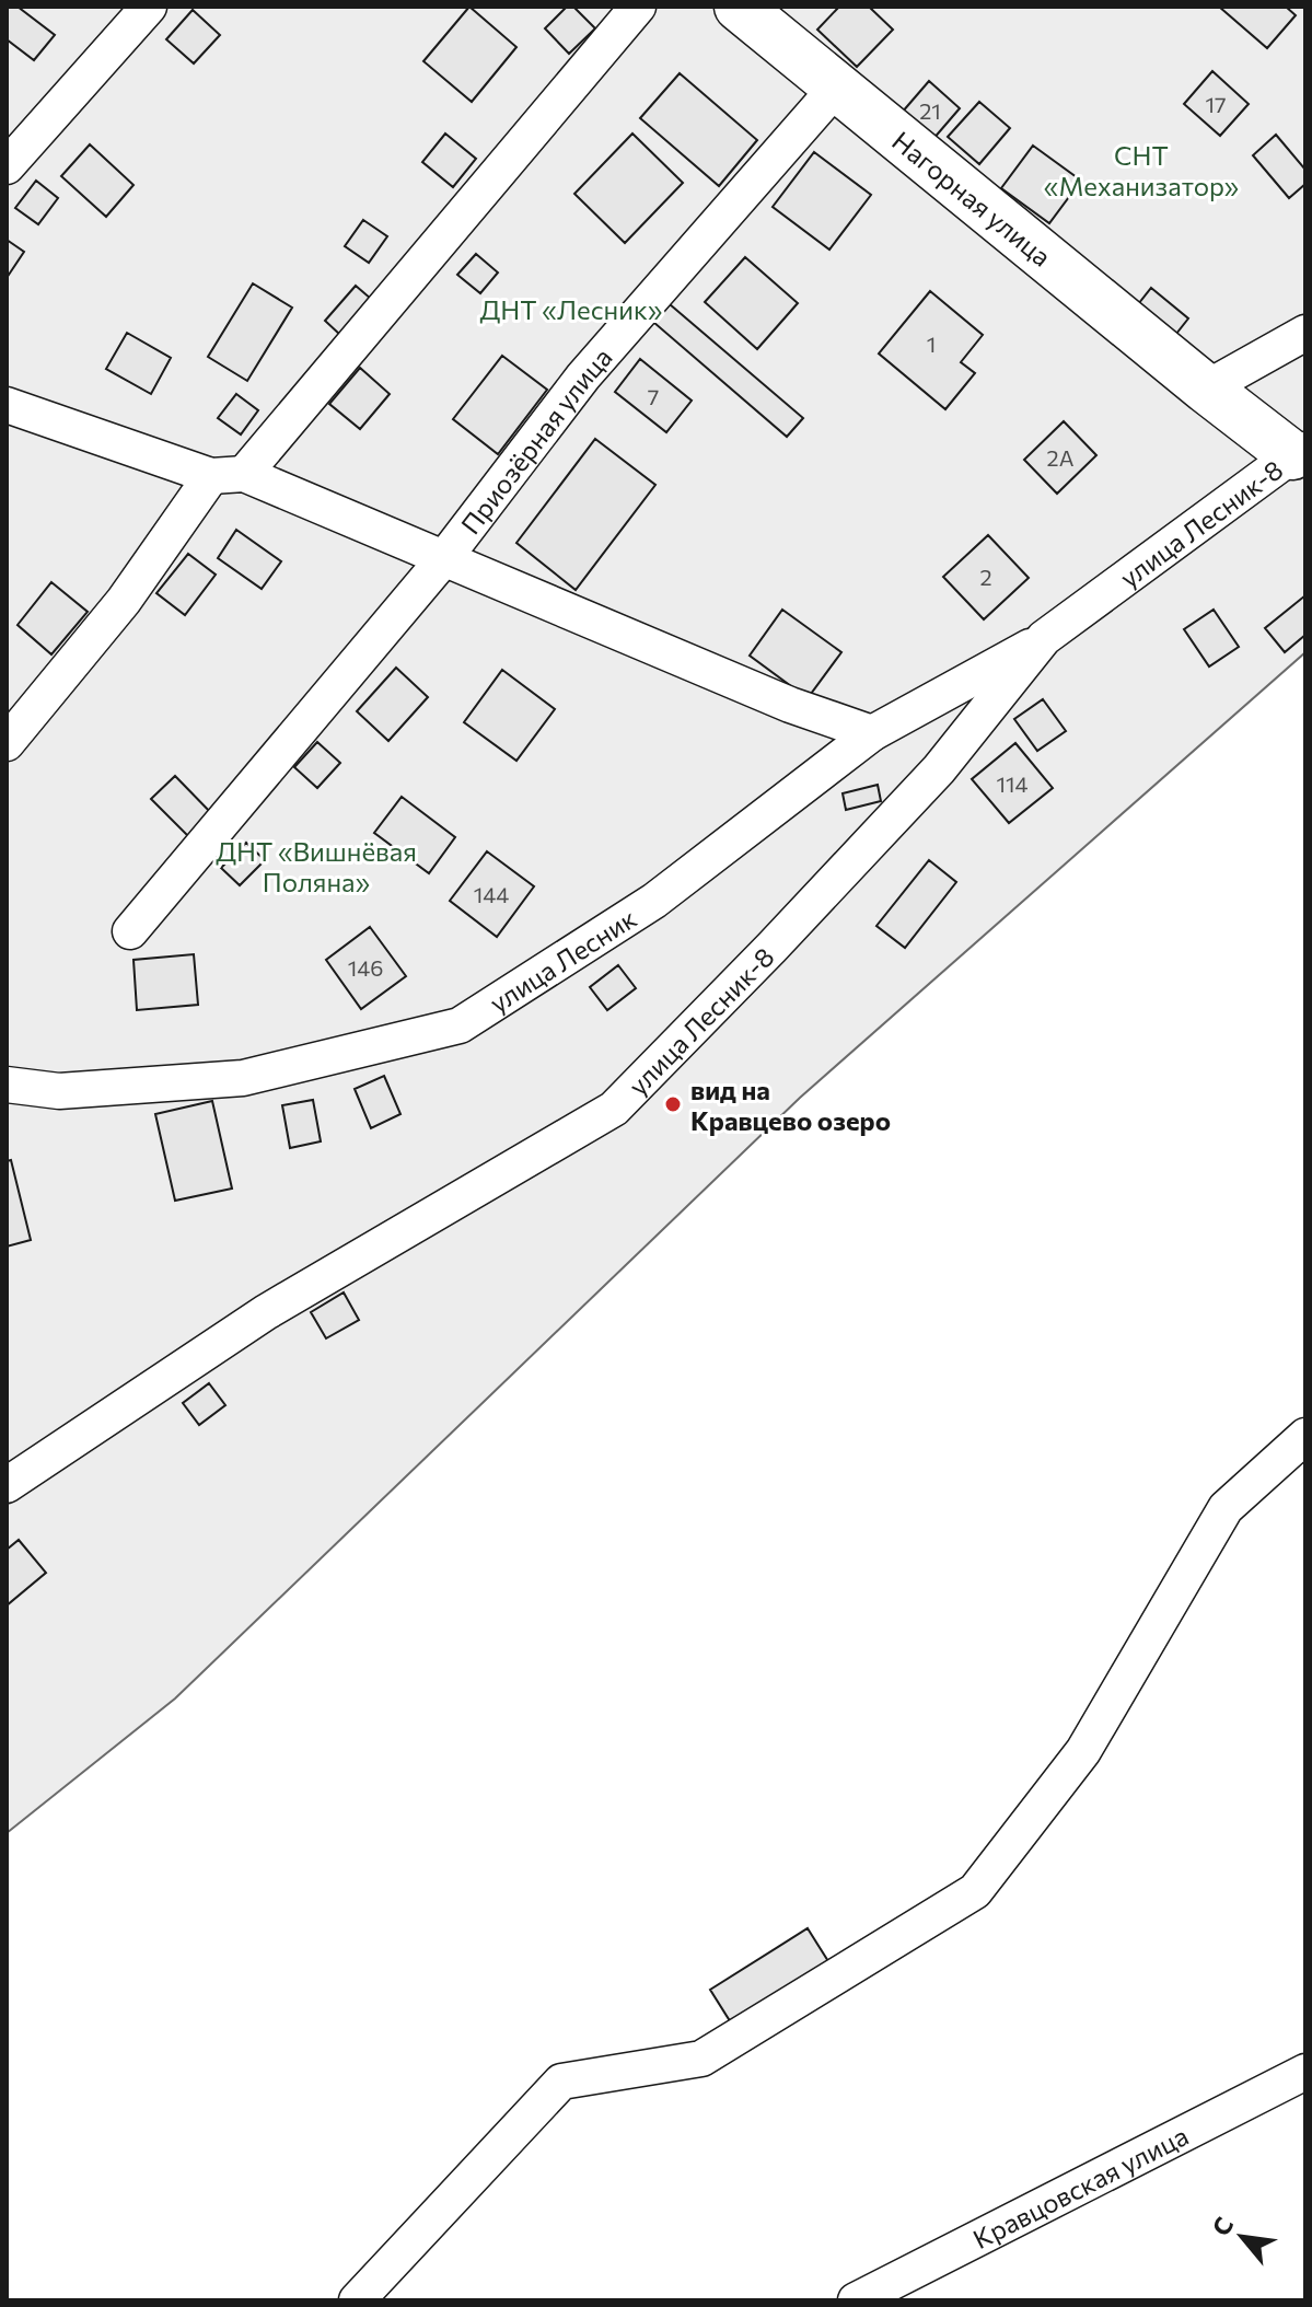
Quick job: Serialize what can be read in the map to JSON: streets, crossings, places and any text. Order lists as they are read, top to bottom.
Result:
{
  "streets": {
    "street": [
      "Нагорная улица",
      "Приозёрная улица",
      "улица Лесник-8",
      "улица Лесник",
      "Кравцовская улица"
    ]
  },
  "crossings": [
    ["Нагорная улица", "Приозёрная улица"],
    ["Нагорная улица", "улица Лесник-8"],
    ["Приозёрная улица", "улица Лесник"],
    ["улица Лесник-8", "улица Лесник"]
  ],
  "parks": ["СНТ «Механизатор»", "ДНТ «Лесник»", "ДНТ «Вишнёвая Поляна»"],
  "places": ["вид на Кравцево озеро"],
  "house_numbers": [
    "17",
    "21",
    "1",
    "7",
    "2А",
    "2",
    "114",
    "144",
    "146"
  ],
  "north": "top left"
}
